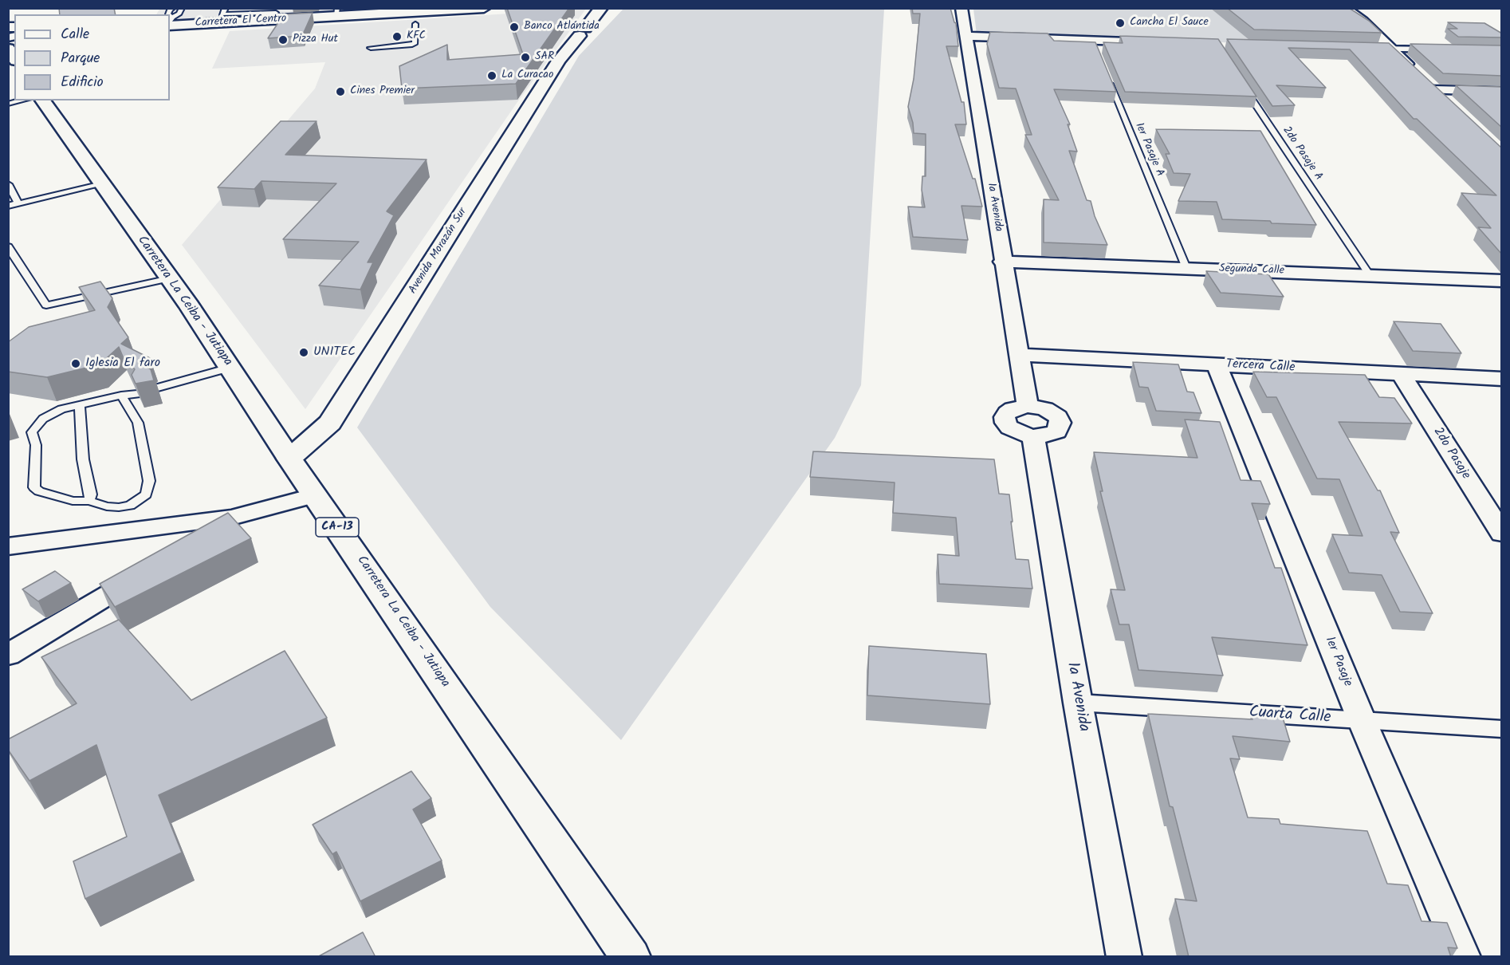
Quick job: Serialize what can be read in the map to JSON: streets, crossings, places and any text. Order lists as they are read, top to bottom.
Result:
{
  "streets": {
    "main road": [
      "Carretera El Centro",
      "Avenida Morazán Sur",
      "Carretera La Ceiba - Jutiapa",
      "CA-13"
    ],
    "street": [
      "1a Avenida",
      "Segunda Calle",
      "Tercera Calle",
      "2do Pasaje",
      "1er Pasaje",
      "Cuarta Calle"
    ],
    "lane": ["1er Pasaje A", "2do Pasaje A"]
  },
  "crossings": [
    ["1er Pasaje A", "Segunda Calle"],
    ["2do Pasaje A", "Segunda Calle"],
    ["1a Avenida", "Segunda Calle"],
    ["1a Avenida", "Tercera Calle"],
    ["1a Avenida", "Cuarta Calle"],
    ["Avenida Morazán Sur", "Carretera La Ceiba - Jutiapa"],
    ["Tercera Calle", "2do Pasaje"],
    ["Tercera Calle", "1er Pasaje"],
    ["1er Pasaje", "Cuarta Calle"]
  ],
  "places": [
    "Cancha El Sauce",
    "Banco Atlántida",
    "KFC",
    "Pizza Hut",
    "SAR",
    "La Curacao",
    "Cines Premier",
    "UNITEC",
    "Iglesia El faro"
  ],
  "legend": ["Calle", "Parque", "Edificio"]
}
